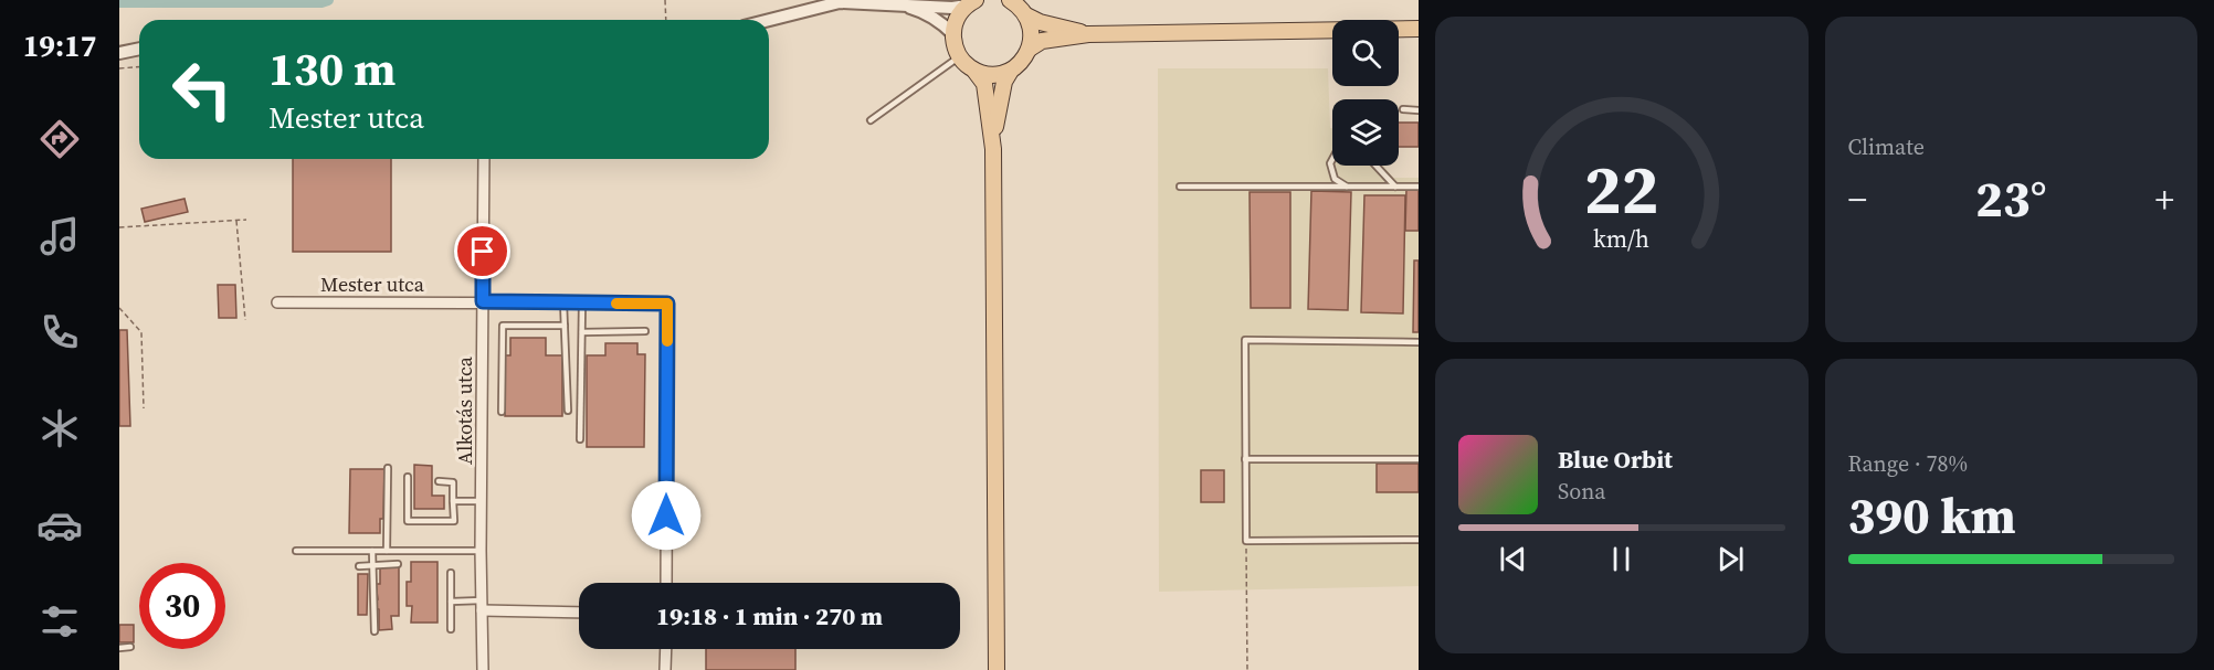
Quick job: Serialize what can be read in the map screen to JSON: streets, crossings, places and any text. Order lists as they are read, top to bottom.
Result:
{
  "streets": {
    "street": ["Mester utca", "Alkotás utca"]
  },
  "crossings": [
    ["Mester utca", "Alkotás utca"]
  ],
  "page": {
    "tabs": "19:17",
    "tile": [
      "Climate",
      ["Range · 78%", "390 km"]
    ],
    "turn": ["130 m", "Mester utca"],
    "heat": ["−", "23°", "+"],
    "song": ["Blue Orbit", "Sona"],
    "limit": "30",
    "trip": "19:18 · 1 min · 270 m",
    "gauge": ["22", "km/h"]
  }
}
